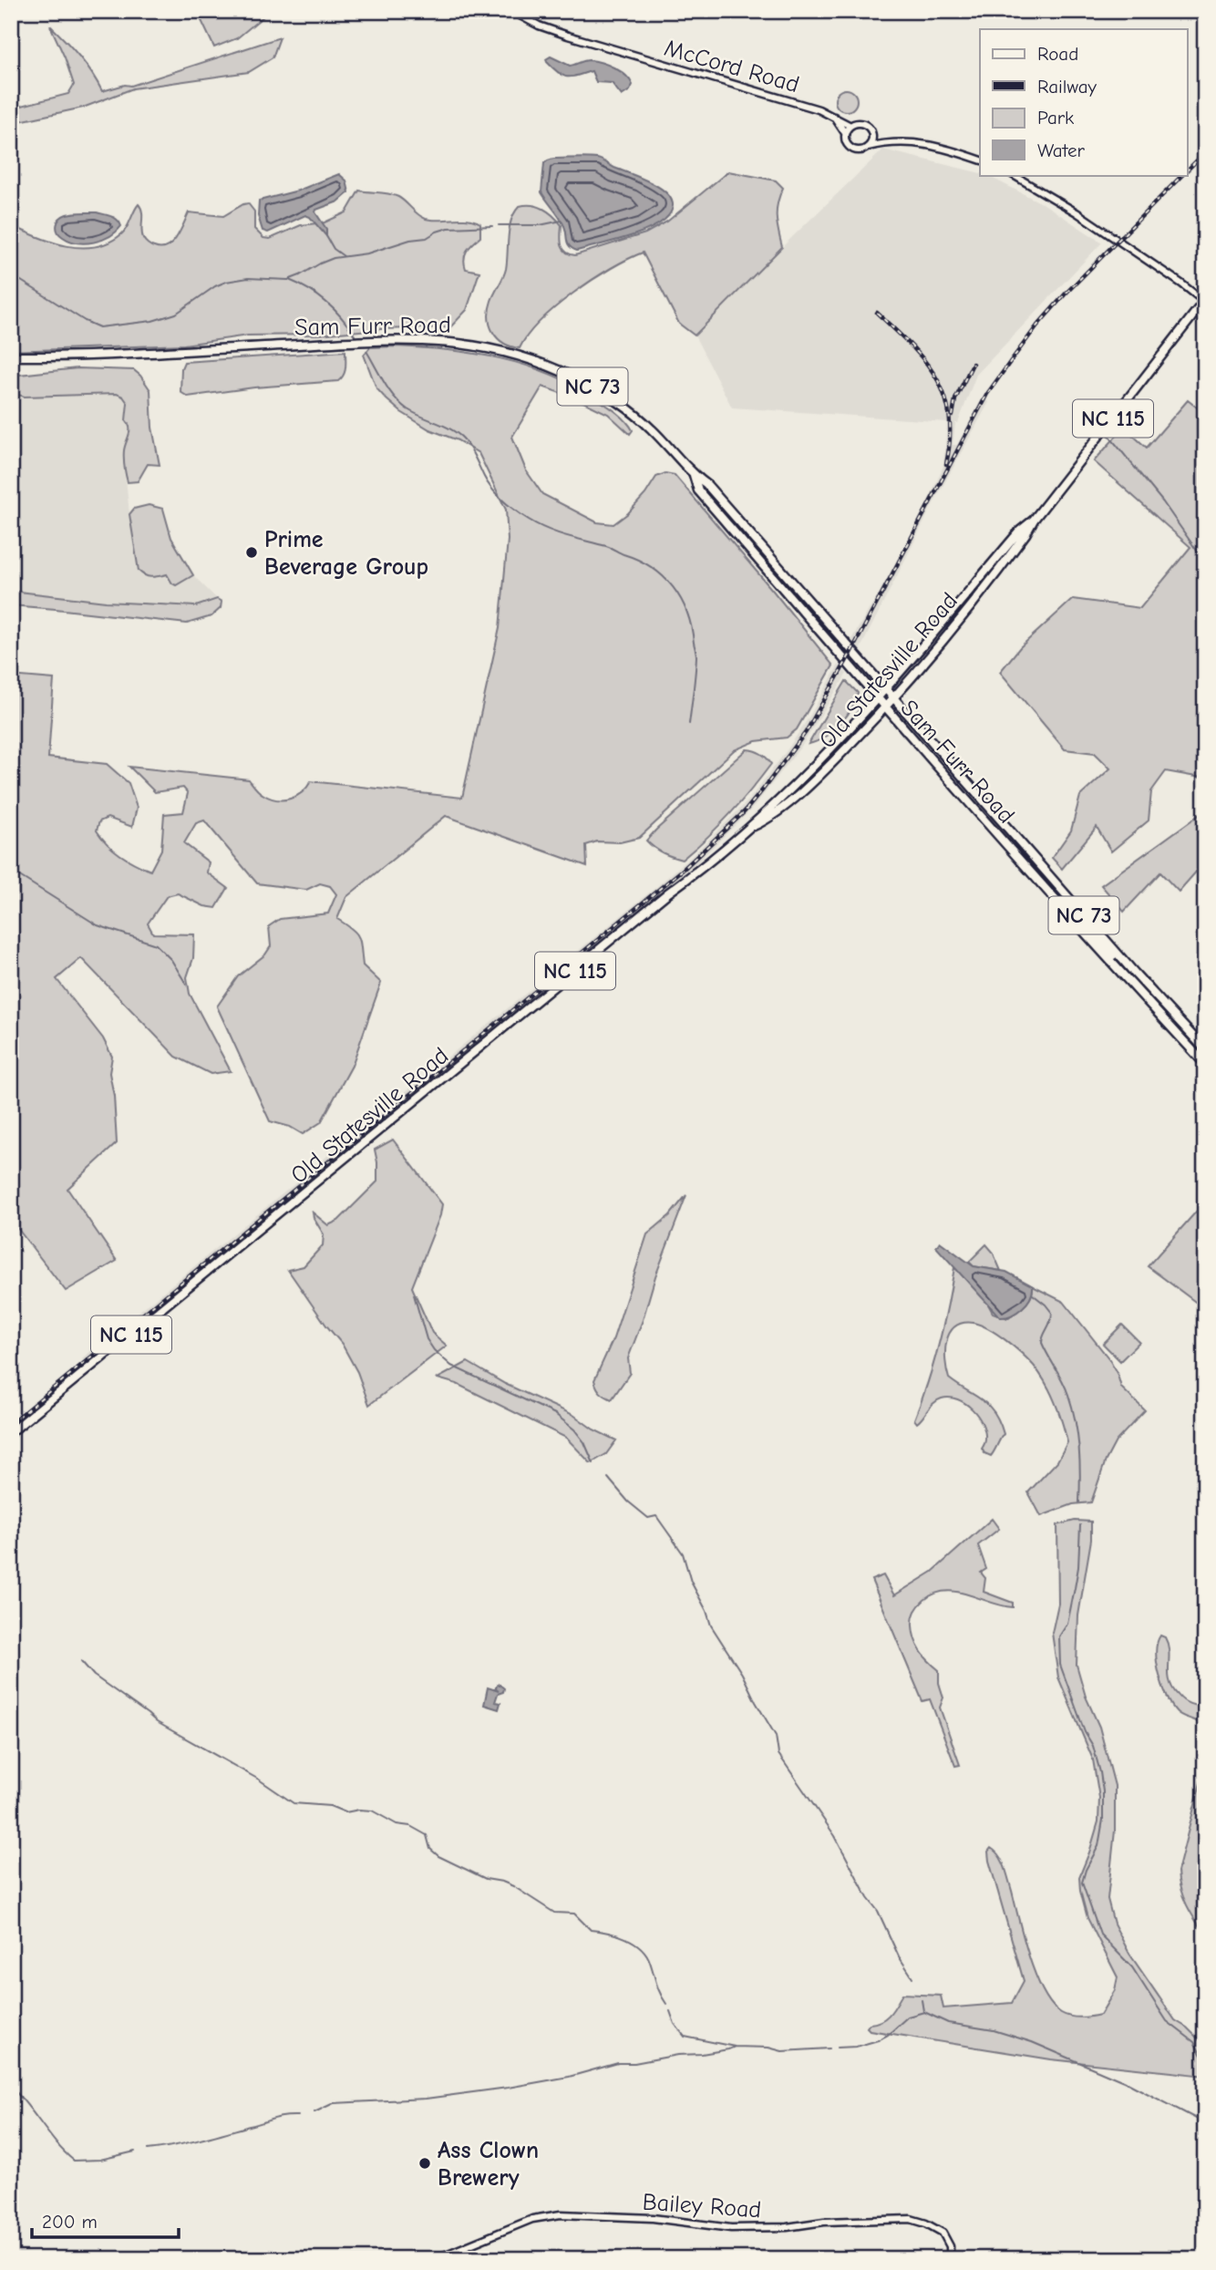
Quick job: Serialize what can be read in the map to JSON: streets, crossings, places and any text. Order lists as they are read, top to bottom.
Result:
{
  "streets": {
    "main road": [
      "Sam Furr Road",
      "NC 73",
      "NC 115",
      "Old Statesville Road"
    ],
    "street": ["McCord Road", "Bailey Road"]
  },
  "crossings": [
    ["Sam Furr Road", "Old Statesville Road"]
  ],
  "places": ["Prime Beverage Group", "Ass Clown Brewery"],
  "legend": [
    "Road",
    "Railway",
    "Park",
    "Water"
  ],
  "scale_bar": "200 m"
}
